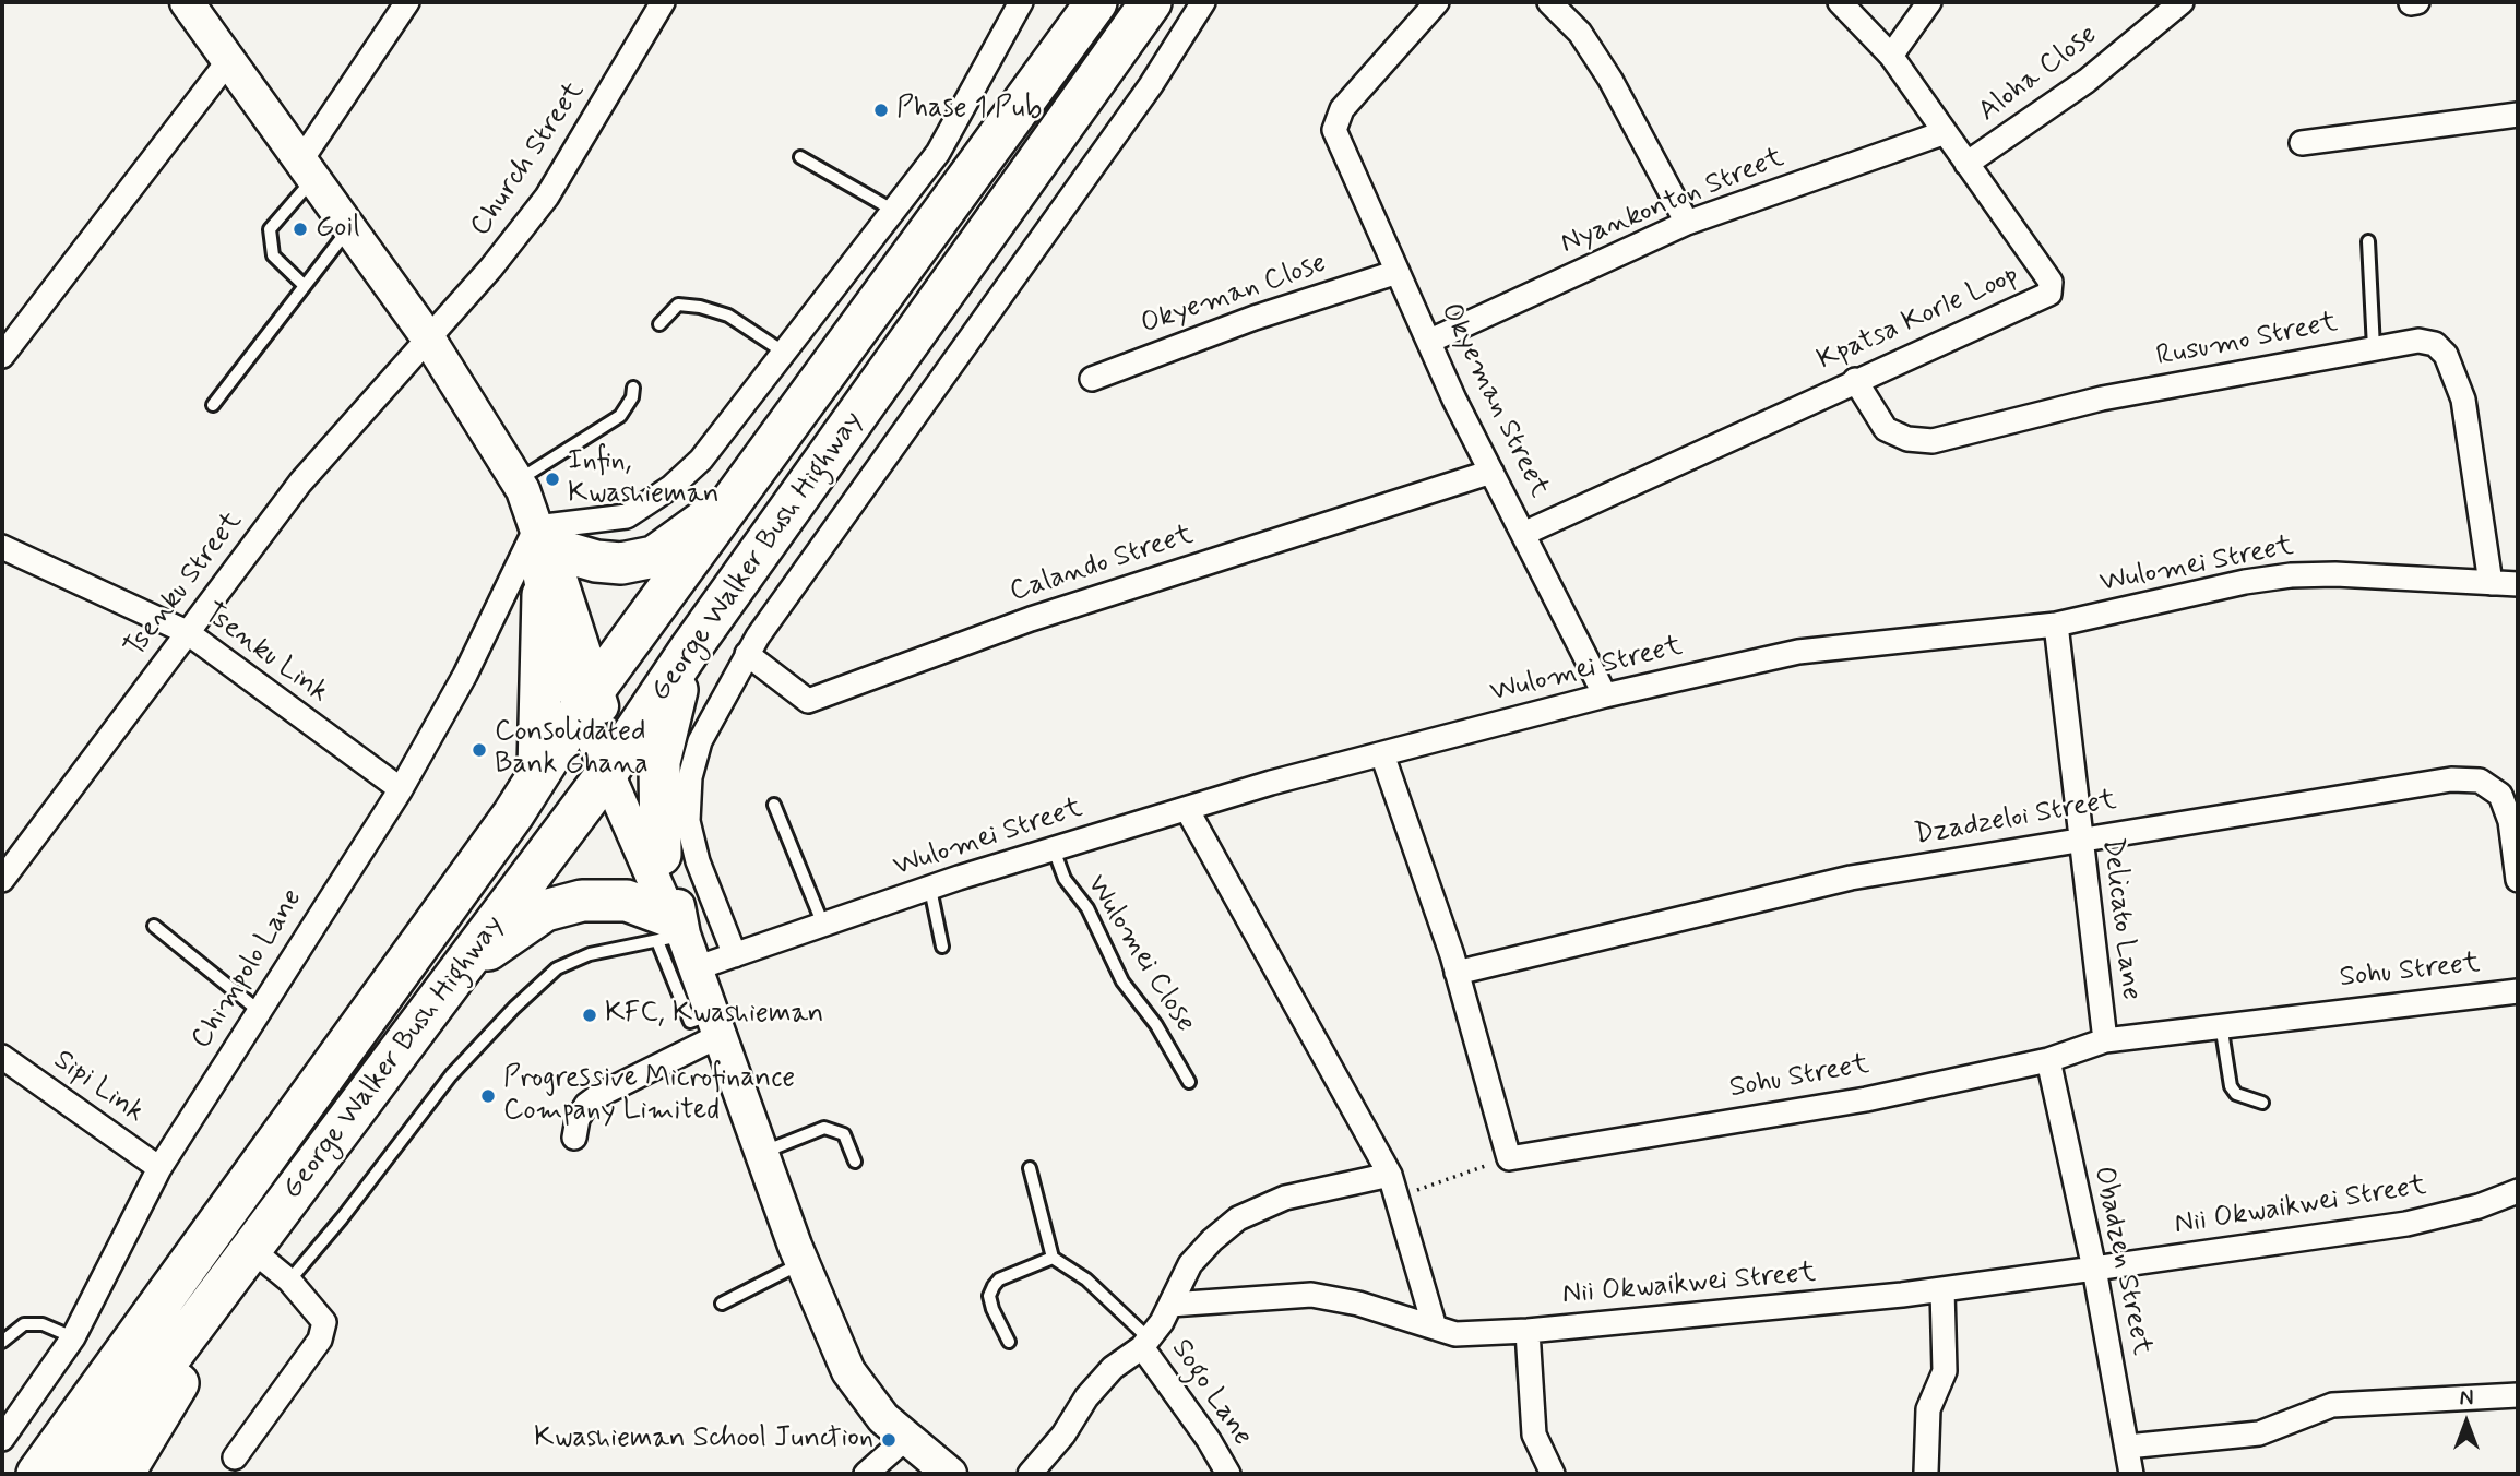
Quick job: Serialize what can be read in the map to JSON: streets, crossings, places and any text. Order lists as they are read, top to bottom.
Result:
{
  "streets": {
    "highway": ["George Walker Bush Highway"],
    "street": [
      "Aloha Close",
      "Church Street",
      "Nyankonton Street",
      "Okyeman Close",
      "Kpatsa Korle Loop",
      "Rusumo Street",
      "Okyeman Street",
      "Calando Street",
      "Wulomei Street",
      "Tsenku Street",
      "Tsenku Link",
      "Dzadzeloi Street",
      "Delicato Lane",
      "Chimpolo Lane",
      "Sohu Street",
      "Sipi Link",
      "Nii Okwaikwei Street",
      "Obadzen Street",
      "Sogo Lane"
    ],
    "lane": ["Wulomei Close"]
  },
  "crossings": [
    ["Aloha Close", "Kpatsa Korle Loop"],
    ["Church Street", "Tsenku Street"],
    ["Nyankonton Street", "Kpatsa Korle Loop"],
    ["Nyankonton Street", "Okyeman Street"],
    ["Okyeman Close", "Okyeman Street"],
    ["Kpatsa Korle Loop", "Rusumo Street"],
    ["Kpatsa Korle Loop", "Okyeman Street"],
    ["Rusumo Street", "Wulomei Street"],
    ["Okyeman Street", "Calando Street"],
    ["Okyeman Street", "Wulomei Street"],
    ["George Walker Bush Highway", "Calando Street"],
    ["George Walker Bush Highway", "Wulomei Street"],
    ["Wulomei Street", "Delicato Lane"],
    ["Wulomei Street", "Wulomei Close"],
    ["Tsenku Street", "Tsenku Link"],
    ["Tsenku Link", "Chimpolo Lane"],
    ["Dzadzeloi Street", "Delicato Lane"],
    ["Delicato Lane", "Sohu Street"],
    ["Chimpolo Lane", "Sipi Link"],
    ["Sohu Street", "Obadzen Street"],
    ["Nii Okwaikwei Street", "Obadzen Street"]
  ],
  "places": [
    "Phase 1 Pub",
    "Goil",
    "Infin, Kwashieman",
    "Consolidated Bank Ghana",
    "KFC, Kwashieman",
    "Progressive Microfinance Company Limited",
    "Kwashieman School Junction"
  ],
  "north": "top"
}
